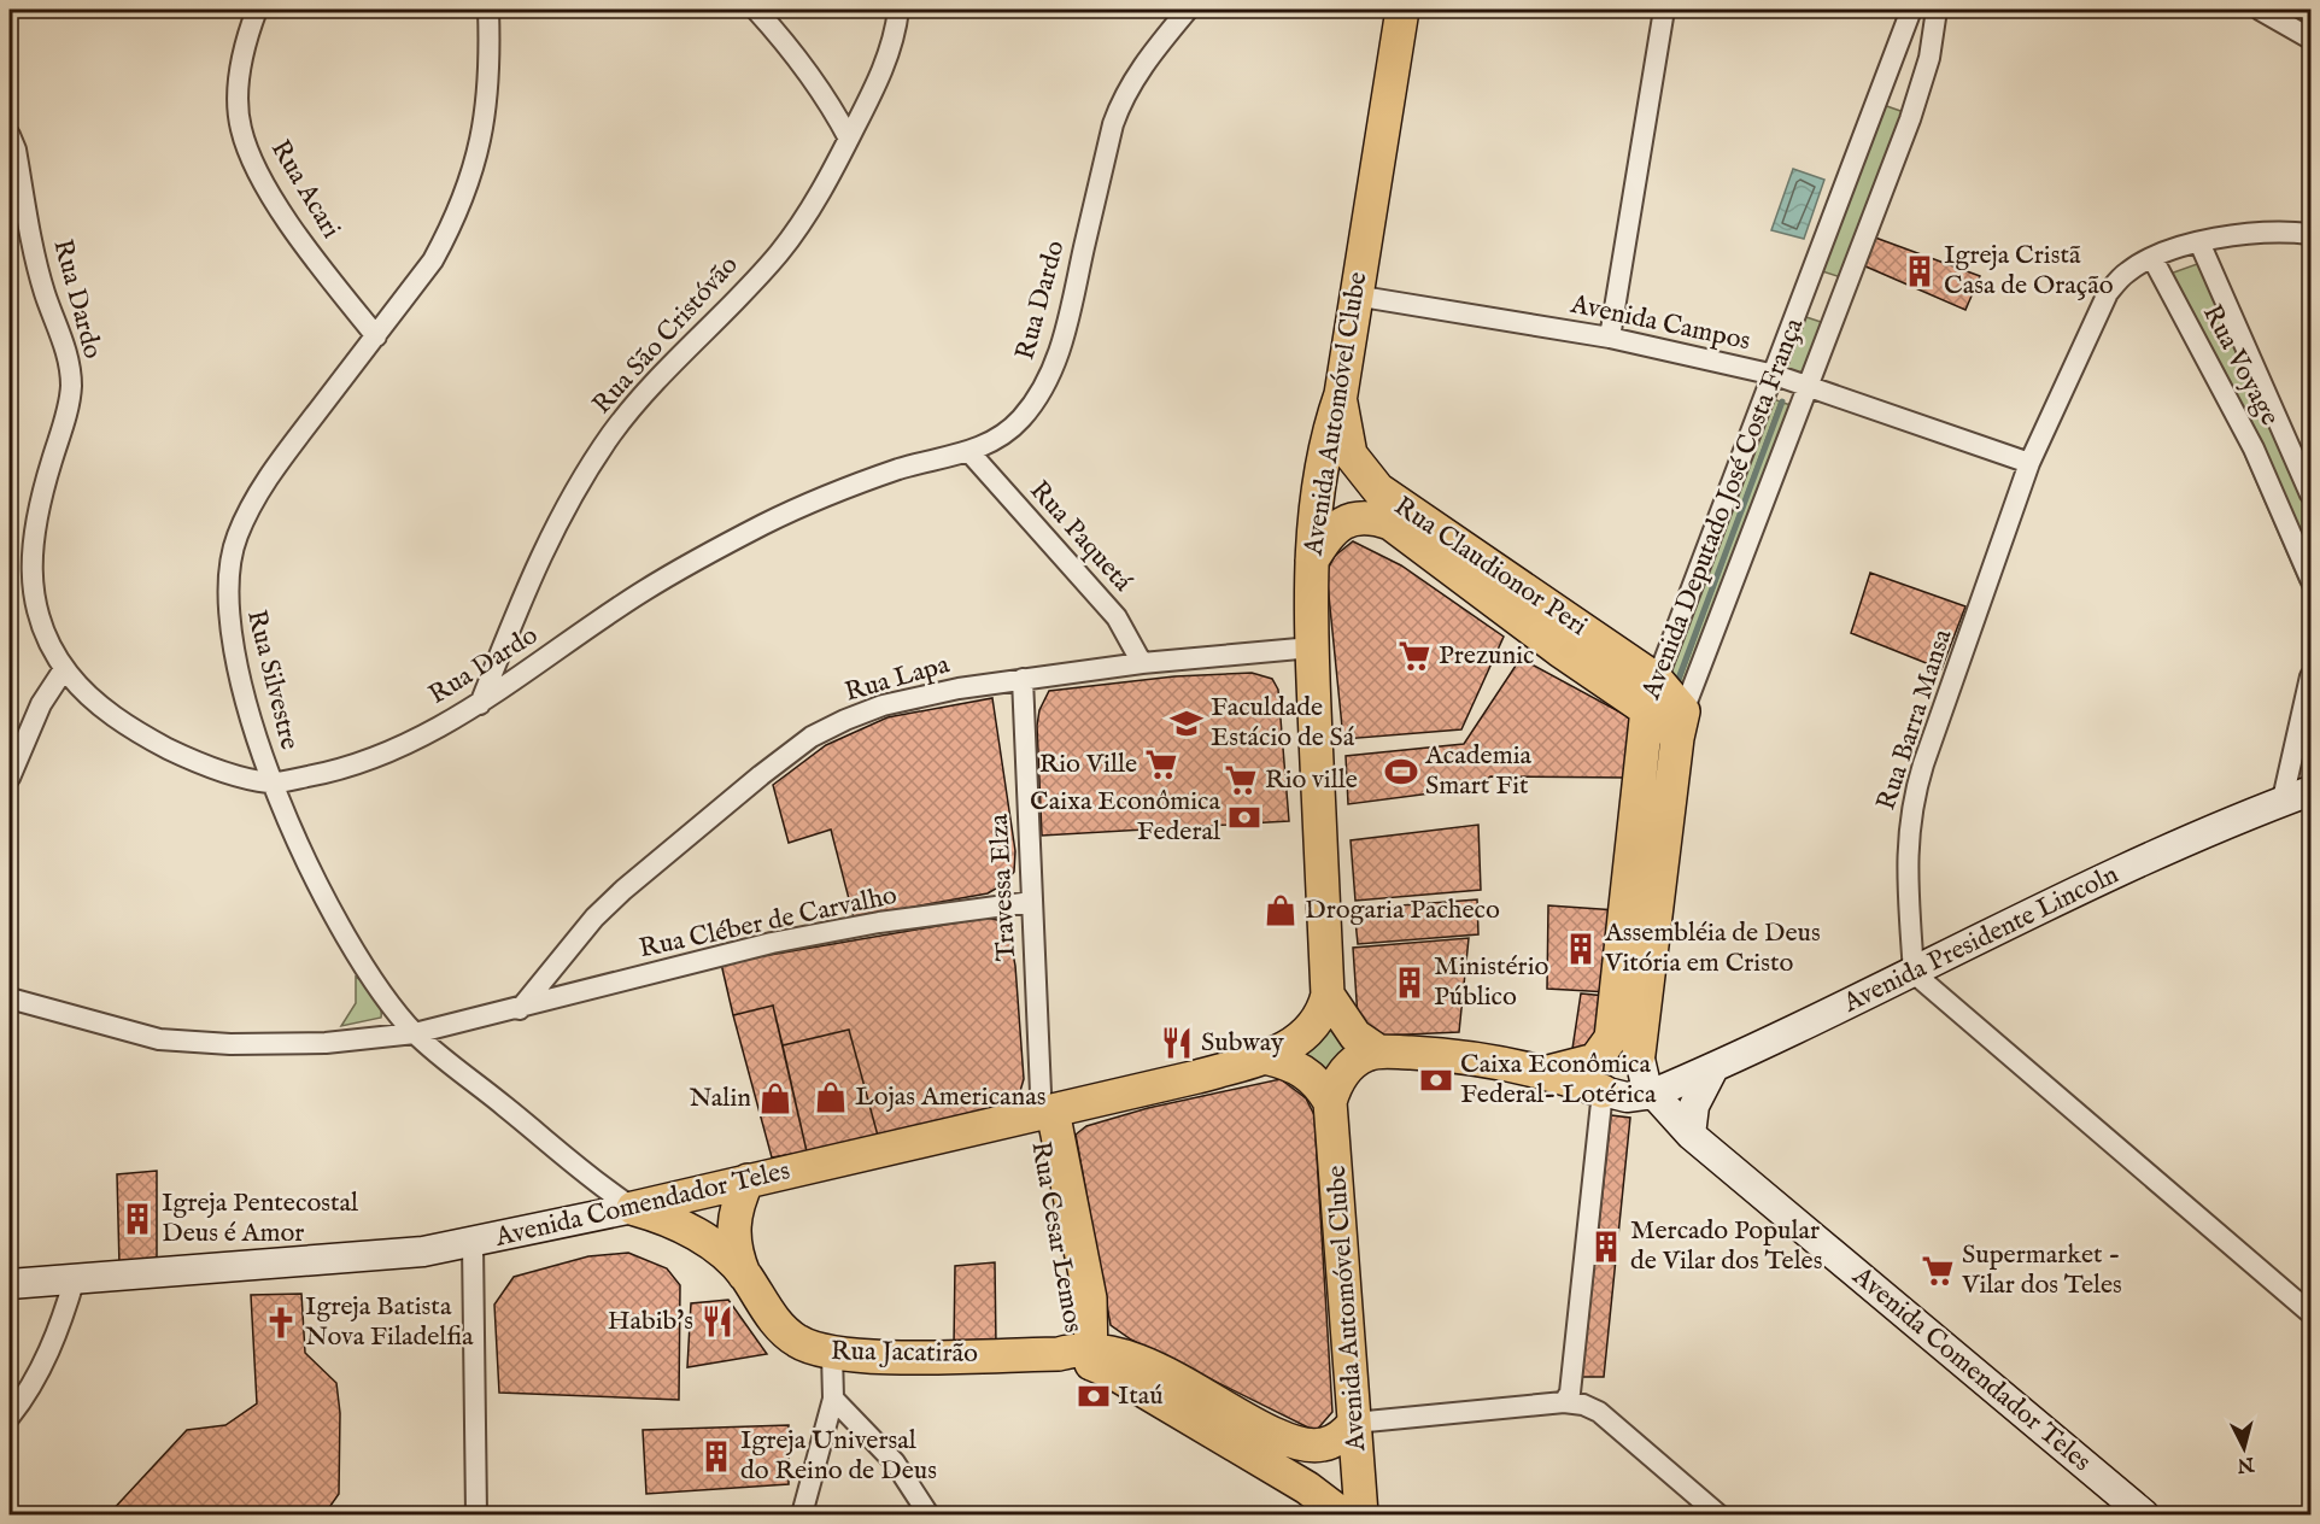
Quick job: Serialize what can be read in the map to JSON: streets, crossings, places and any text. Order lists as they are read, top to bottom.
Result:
{
  "streets": {
    "main road": [
      "Avenida Automóvel Clube",
      "Avenida Deputado José Costa França",
      "Rua Claudionor Peri",
      "Avenida Presidente Lincoln",
      "Avenida Comendador Teles",
      "Rua Cesar Lemos",
      "Rua Jacatirão"
    ],
    "street": [
      "Rua Acari",
      "Rua Dardo",
      "Avenida Campos",
      "Rua São Cristóvão",
      "Rua Voyage",
      "Rua Paquetá",
      "Rua Lapa",
      "Rua Silvestre",
      "Rua Barra Mansa",
      "Travessa Elza",
      "Rua Cléber de Carvalho"
    ]
  },
  "crossings": [
    ["Rua Acari", "Rua Silvestre"],
    ["Rua Dardo", "Rua São Cristóvão"],
    ["Rua Dardo", "Rua Paquetá"],
    ["Rua Dardo", "Rua Silvestre"],
    ["Avenida Campos", "Avenida Automóvel Clube"],
    ["Avenida Campos", "Avenida Deputado José Costa França"],
    ["Avenida Campos", "Rua Barra Mansa"],
    ["Rua Voyage", "Rua Barra Mansa"],
    ["Avenida Automóvel Clube", "Rua Claudionor Peri"],
    ["Avenida Automóvel Clube", "Rua Lapa"],
    ["Avenida Automóvel Clube", "Avenida Comendador Teles"],
    ["Avenida Automóvel Clube", "Rua Jacatirão"],
    ["Avenida Deputado José Costa França", "Rua Claudionor Peri"],
    ["Avenida Deputado José Costa França", "Avenida Presidente Lincoln"],
    ["Avenida Deputado José Costa França", "Avenida Comendador Teles"],
    ["Rua Paquetá", "Rua Lapa"],
    ["Rua Lapa", "Travessa Elza"],
    ["Rua Lapa", "Rua Cléber de Carvalho"],
    ["Rua Silvestre", "Rua Cléber de Carvalho"],
    ["Rua Silvestre", "Avenida Comendador Teles"],
    ["Rua Silvestre", "Rua Jacatirão"],
    ["Rua Barra Mansa", "Avenida Presidente Lincoln"],
    ["Travessa Elza", "Rua Cléber de Carvalho"],
    ["Travessa Elza", "Avenida Comendador Teles"],
    ["Travessa Elza", "Rua Cesar Lemos"],
    ["Avenida Presidente Lincoln", "Avenida Comendador Teles"],
    ["Avenida Comendador Teles", "Rua Cesar Lemos"],
    ["Avenida Comendador Teles", "Rua Jacatirão"],
    ["Rua Cesar Lemos", "Rua Jacatirão"]
  ],
  "places": {
    "building": [
      "Igreja Cristã Casa de Oração",
      "Assembléia de Deus Vitória em Cristo",
      "Ministério Público",
      "Igreja Pentecostal Deus é Amor",
      "Mercado Popular de Vilar dos Teles",
      "Igreja Universal do Reino de Deus"
    ],
    "supermarket": [
      "Prezunic",
      "Rio Ville",
      "Rio ville",
      "Supermarket - Vilar dos Teles"
    ],
    "school or university": ["Faculdade Estácio de Sá"],
    "sports": ["Academia Smart Fit"],
    "bank": ["Caixa Econômica Federal", "Caixa Econômica Federal- Lotérica", "Itaú"],
    "shop": ["Drogaria Pacheco", "Lojas Americanas", "Nalin"],
    "restaurant": ["Subway", "Habib's"],
    "church": ["Igreja Batista Nova Filadelfia"]
  },
  "north": "bottom"
}
